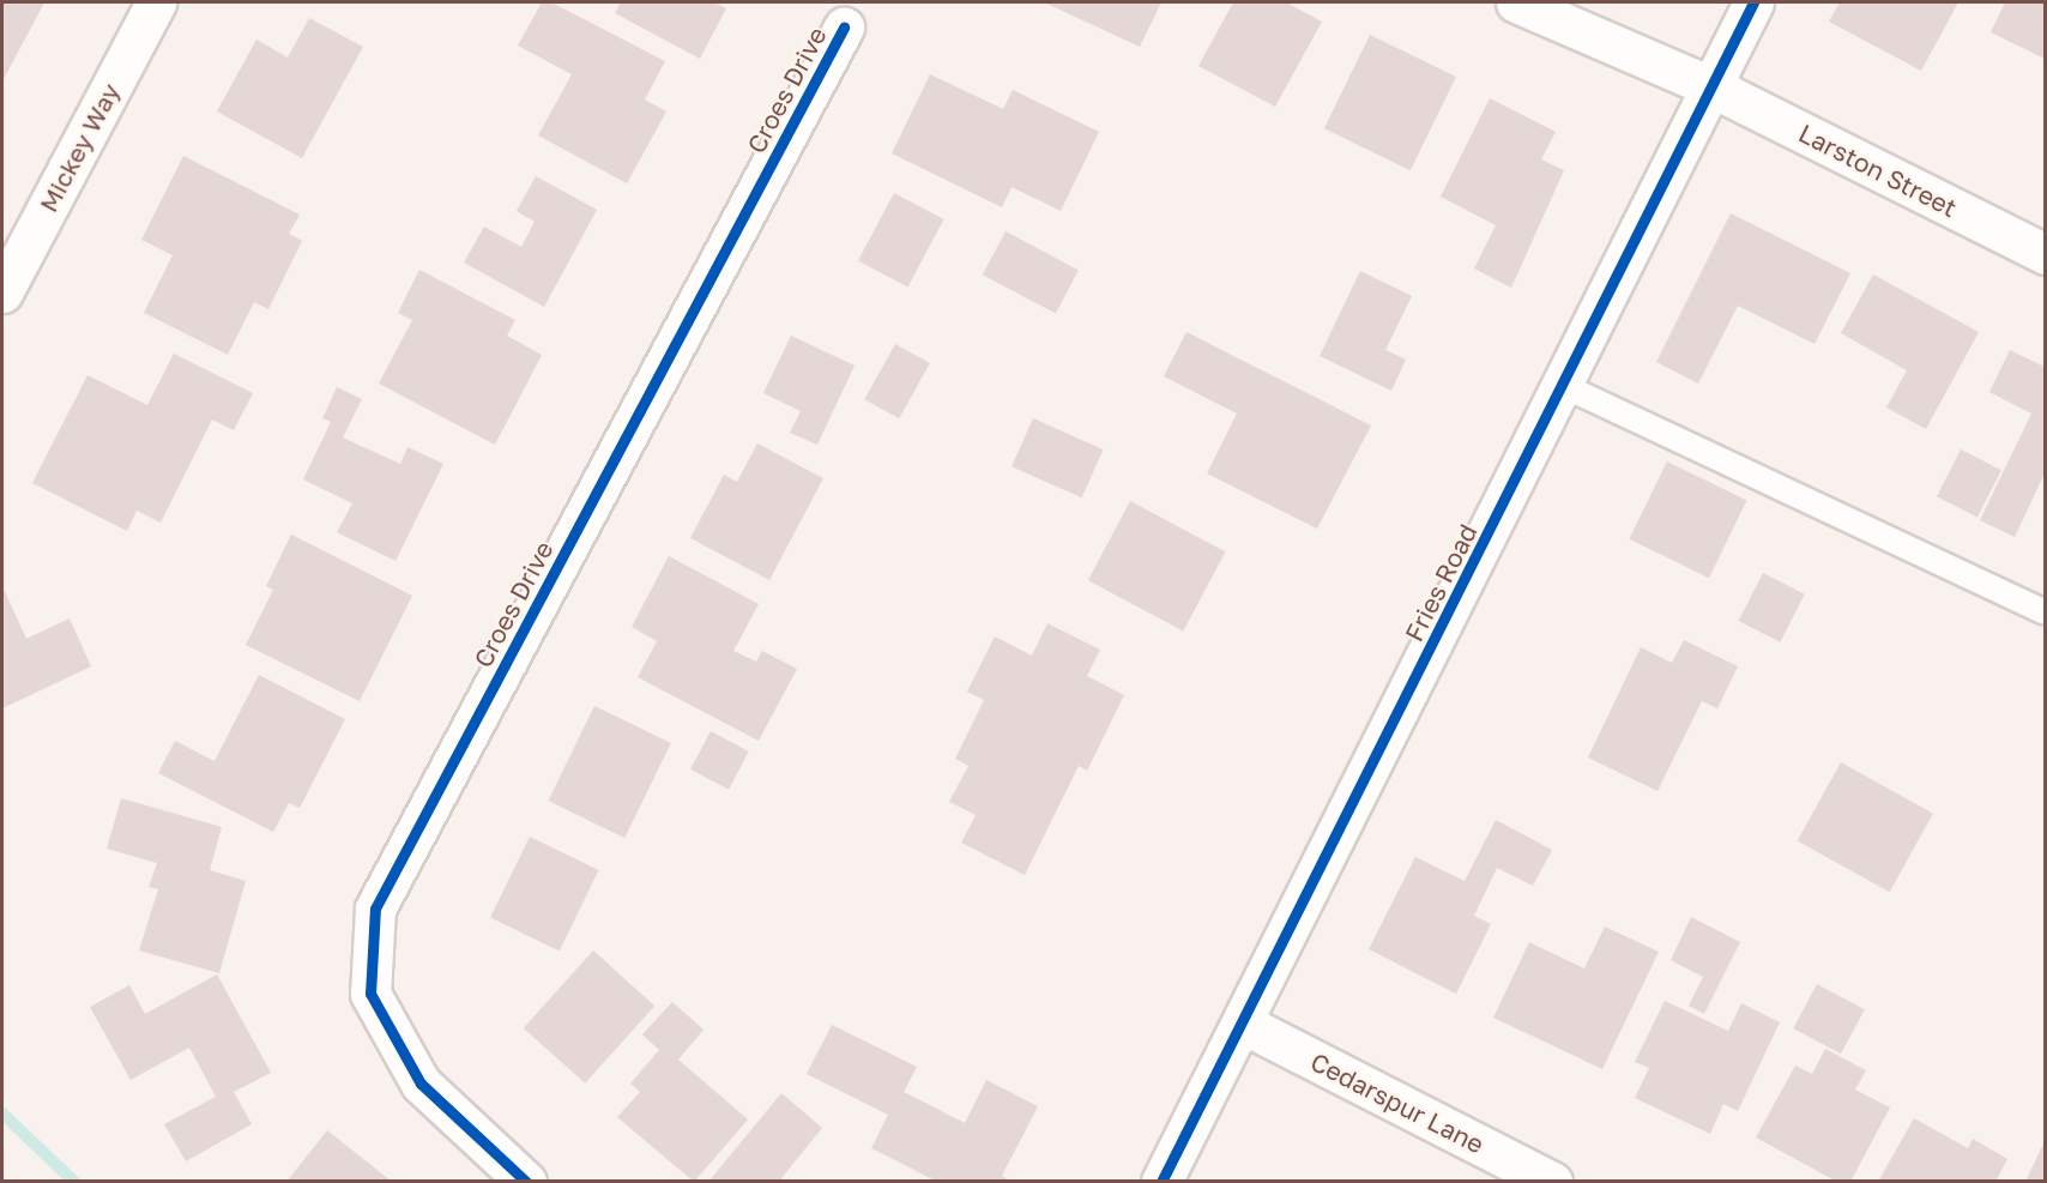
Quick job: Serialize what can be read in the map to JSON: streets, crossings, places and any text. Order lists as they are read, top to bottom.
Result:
{
  "streets": {
    "street": [
      "Croes Drive",
      "Mickey Way",
      "Larston Street",
      "Fries Road",
      "Cedarspur Lane"
    ]
  },
  "crossings": [
    ["Larston Street", "Fries Road"],
    ["Fries Road", "Cedarspur Lane"]
  ]
}
